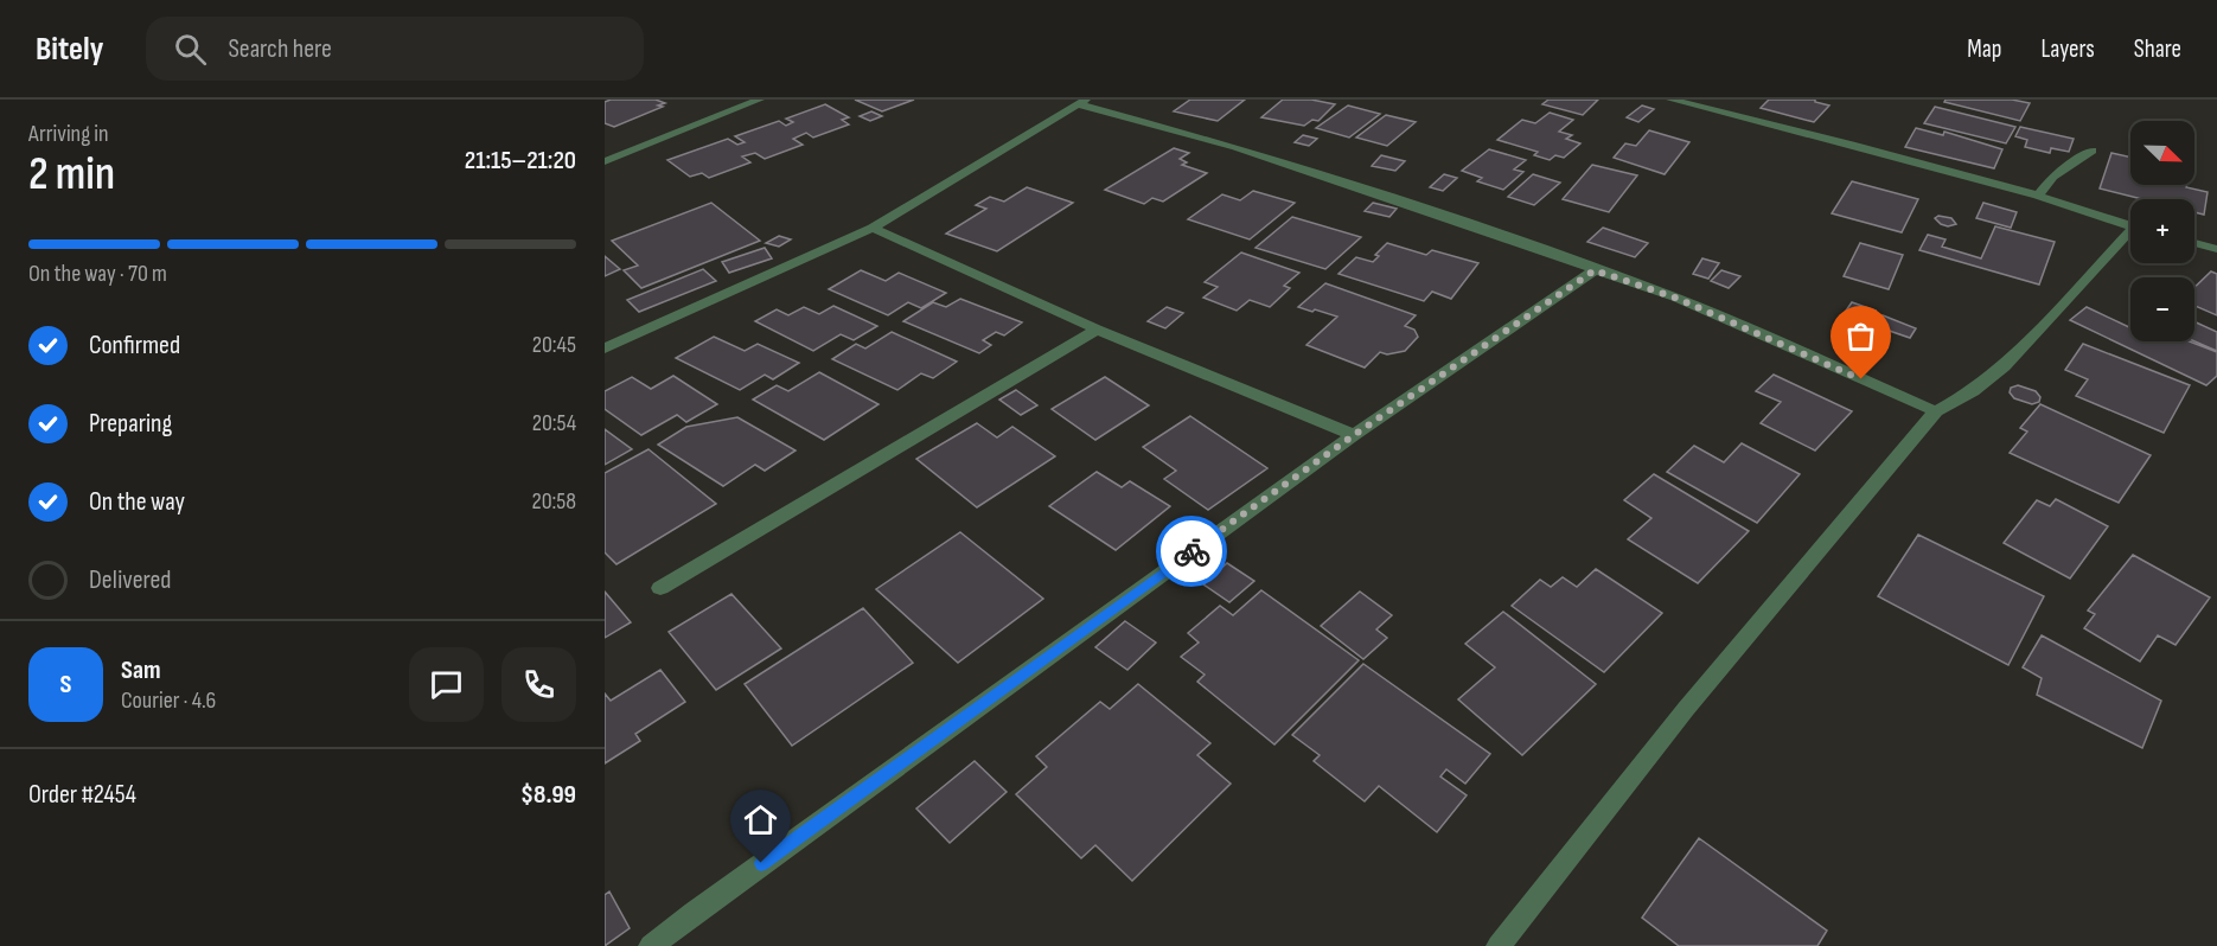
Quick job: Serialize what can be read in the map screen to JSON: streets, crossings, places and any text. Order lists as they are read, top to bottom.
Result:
{
  "north": "bottom right",
  "page": {
    "header": "Bitely",
    "search": "Search here",
    "nav": ["Map", "Layers", "Share"],
    "heading": ["2 min", "Arriving in", "21:15–21:20"],
    "panel": [
      "Sam",
      "Courier · 4.6",
      "Order #2454",
      "$8.99"
    ],
    "map_buttons": ["+", "−"],
    "bar": "On the way · 70 m",
    "list": [
      ["Confirmed", "20:45"],
      ["Preparing", "20:54"],
      ["On the way", "20:58"],
      "Delivered"
    ],
    "round": "S"
  }
}
